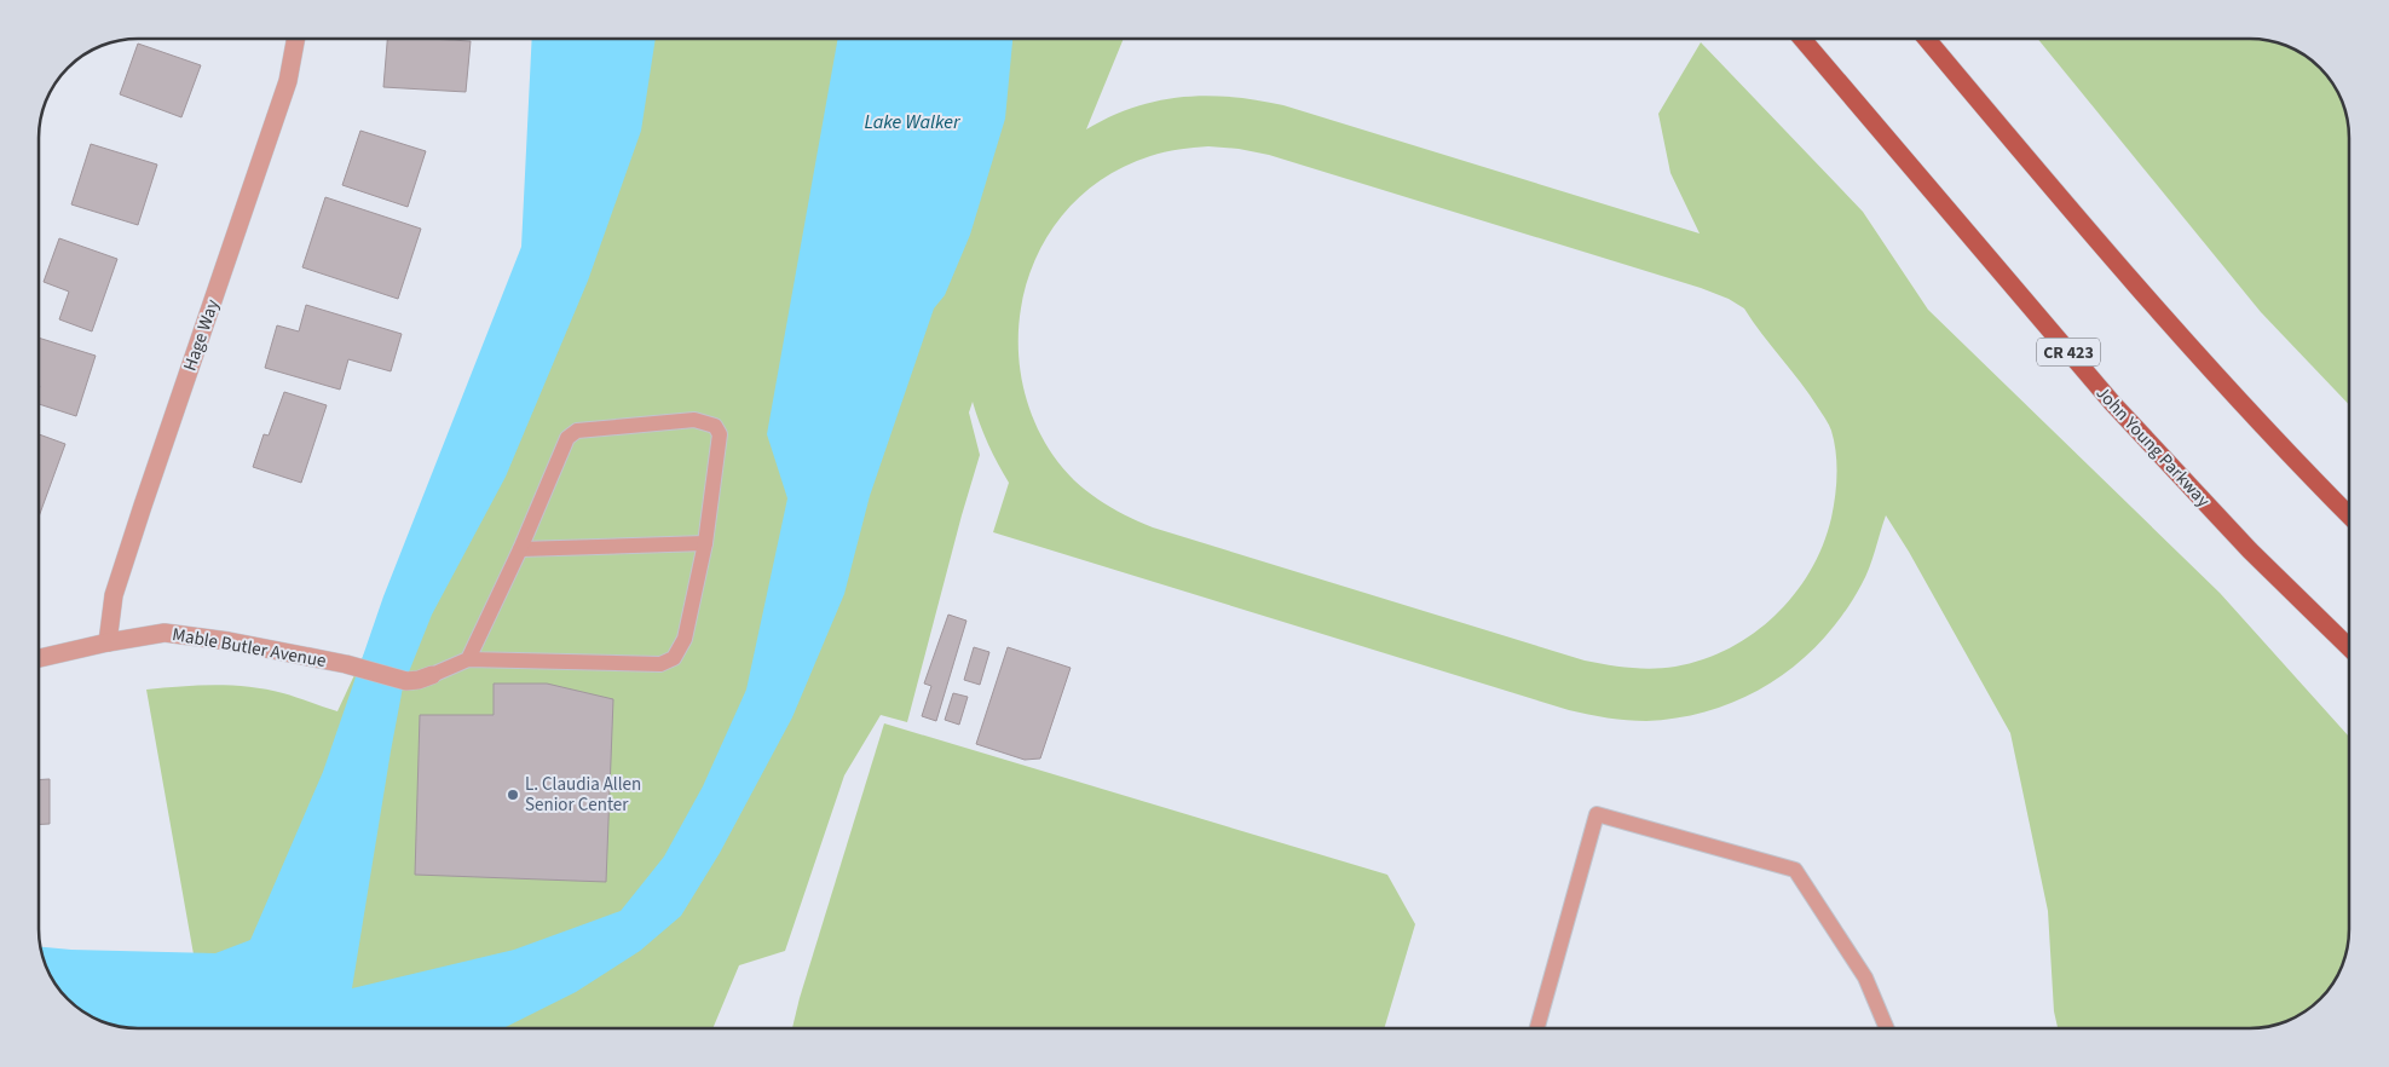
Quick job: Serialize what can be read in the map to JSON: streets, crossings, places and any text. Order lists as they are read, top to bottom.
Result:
{
  "streets": {
    "main road": ["CR 423", "John Young Parkway"],
    "street": ["Hage Way", "Mable Butler Avenue"]
  },
  "crossings": [
    ["Hage Way", "Mable Butler Avenue"]
  ],
  "water": ["Lake Walker"],
  "places": ["L. Claudia Allen Senior Center"]
}
